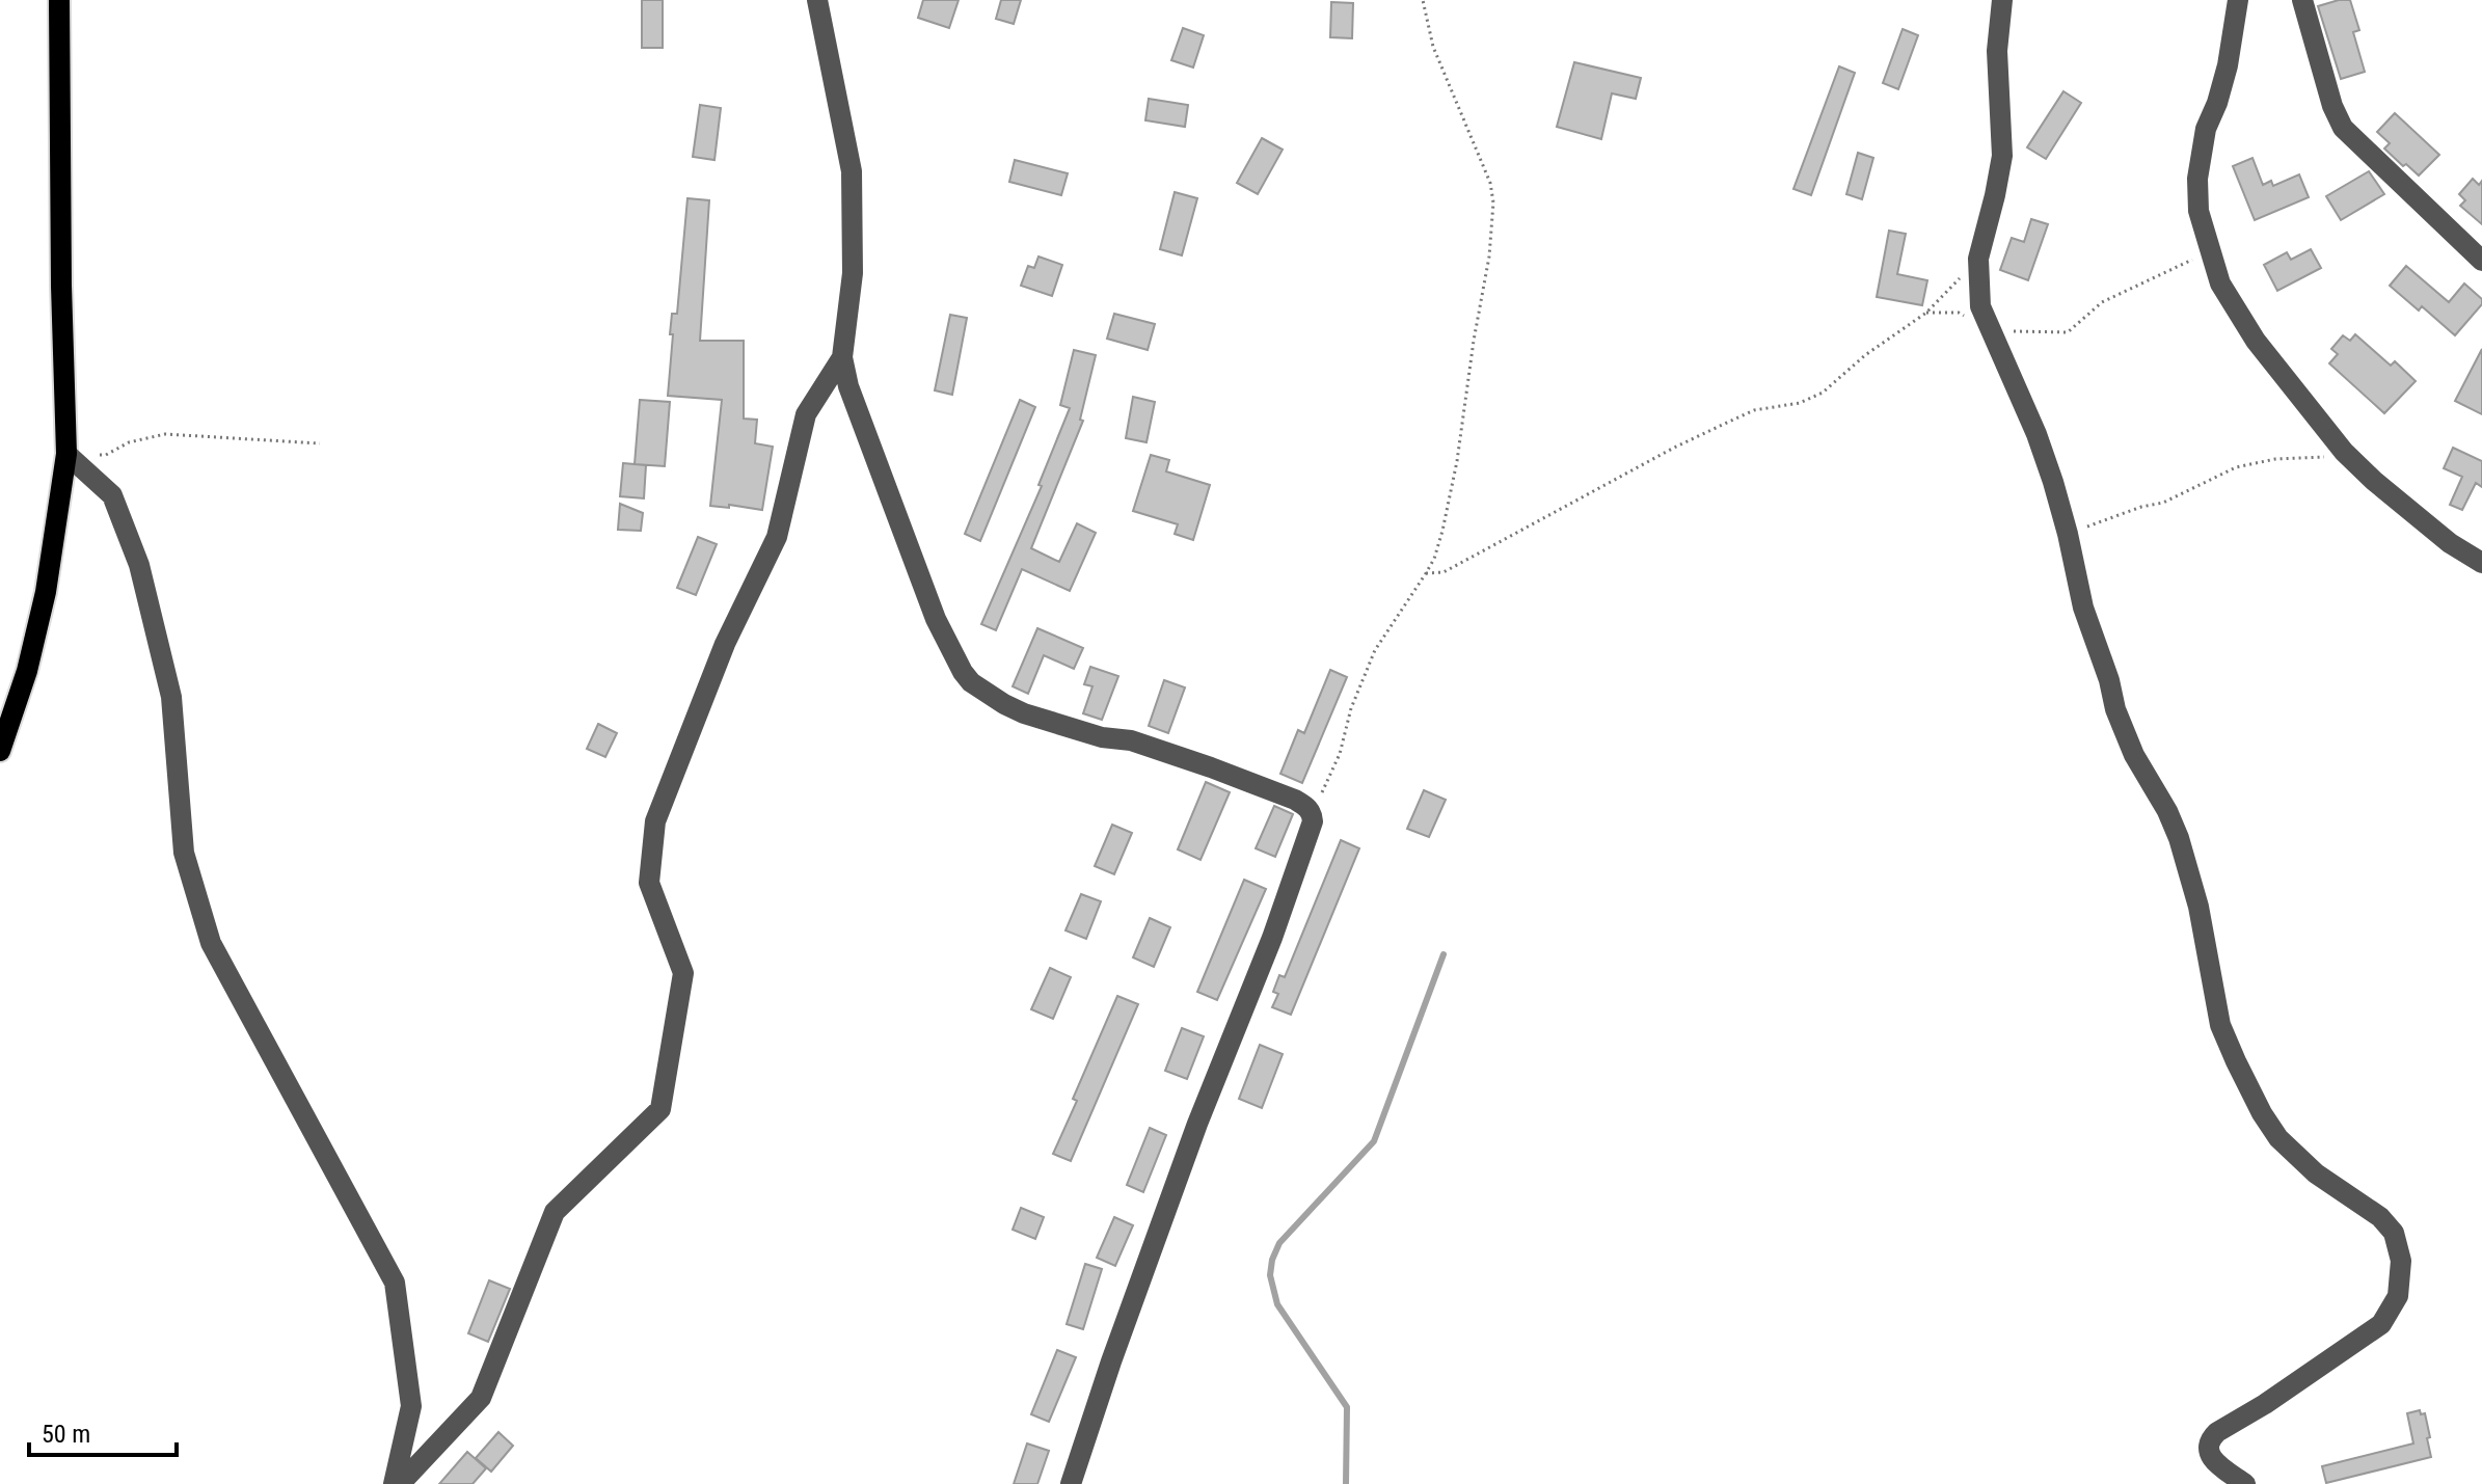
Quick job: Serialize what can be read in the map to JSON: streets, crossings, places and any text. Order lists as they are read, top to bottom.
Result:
{
  "scale_bar": "50 m"
}
